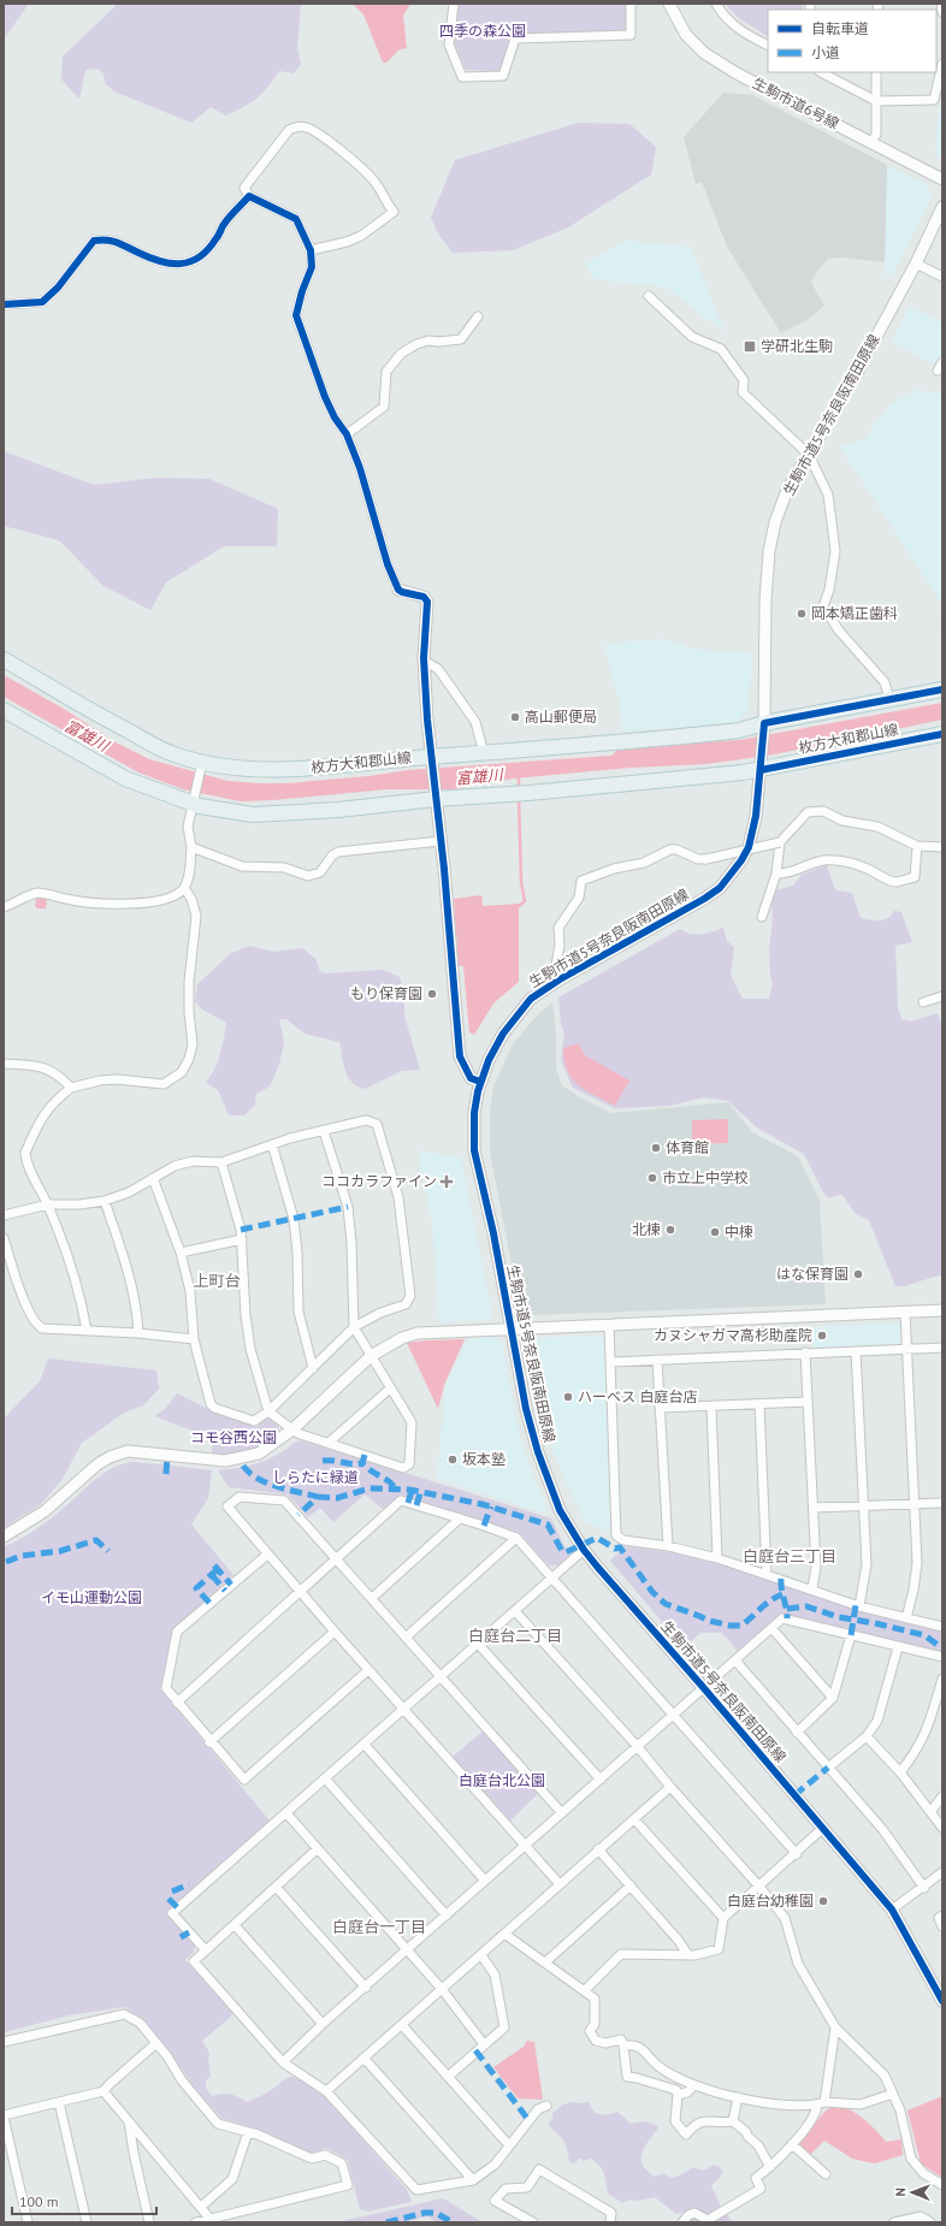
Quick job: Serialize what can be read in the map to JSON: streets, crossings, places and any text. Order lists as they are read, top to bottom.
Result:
{
  "streets": {
    "main road": ["枚方大和郡山線"],
    "street": ["生駒市道6号線", "生駒市道5号奈良阪南田原線"]
  },
  "crossings": [
    ["生駒市道5号奈良阪南田原線", "枚方大和郡山線"]
  ],
  "districts": [
    "上町台",
    "白庭台三丁目",
    "白庭台二丁目",
    "白庭台一丁目"
  ],
  "water": ["富雄川"],
  "parks": [
    "四季の森公園",
    "コモ谷西公園",
    "しらたに緑道",
    "イモ山運動公園",
    "白庭台北公園"
  ],
  "places": {
    "transit": ["学研北生駒"],
    "other": [
      "岡本矯正歯科",
      "高山郵便局",
      "もり保育園",
      "体育館",
      "市立上中学校",
      "北棟",
      "中棟",
      "はな保育園",
      "カヌシャガマ高杉助産院",
      "ハーベス 白庭台店",
      "坂本塾",
      "白庭台幼稚園"
    ],
    "health": ["ココカラファイン"]
  },
  "legend": ["自転車道", "小道"],
  "scale_bar": "100 m",
  "north": "left"
}
